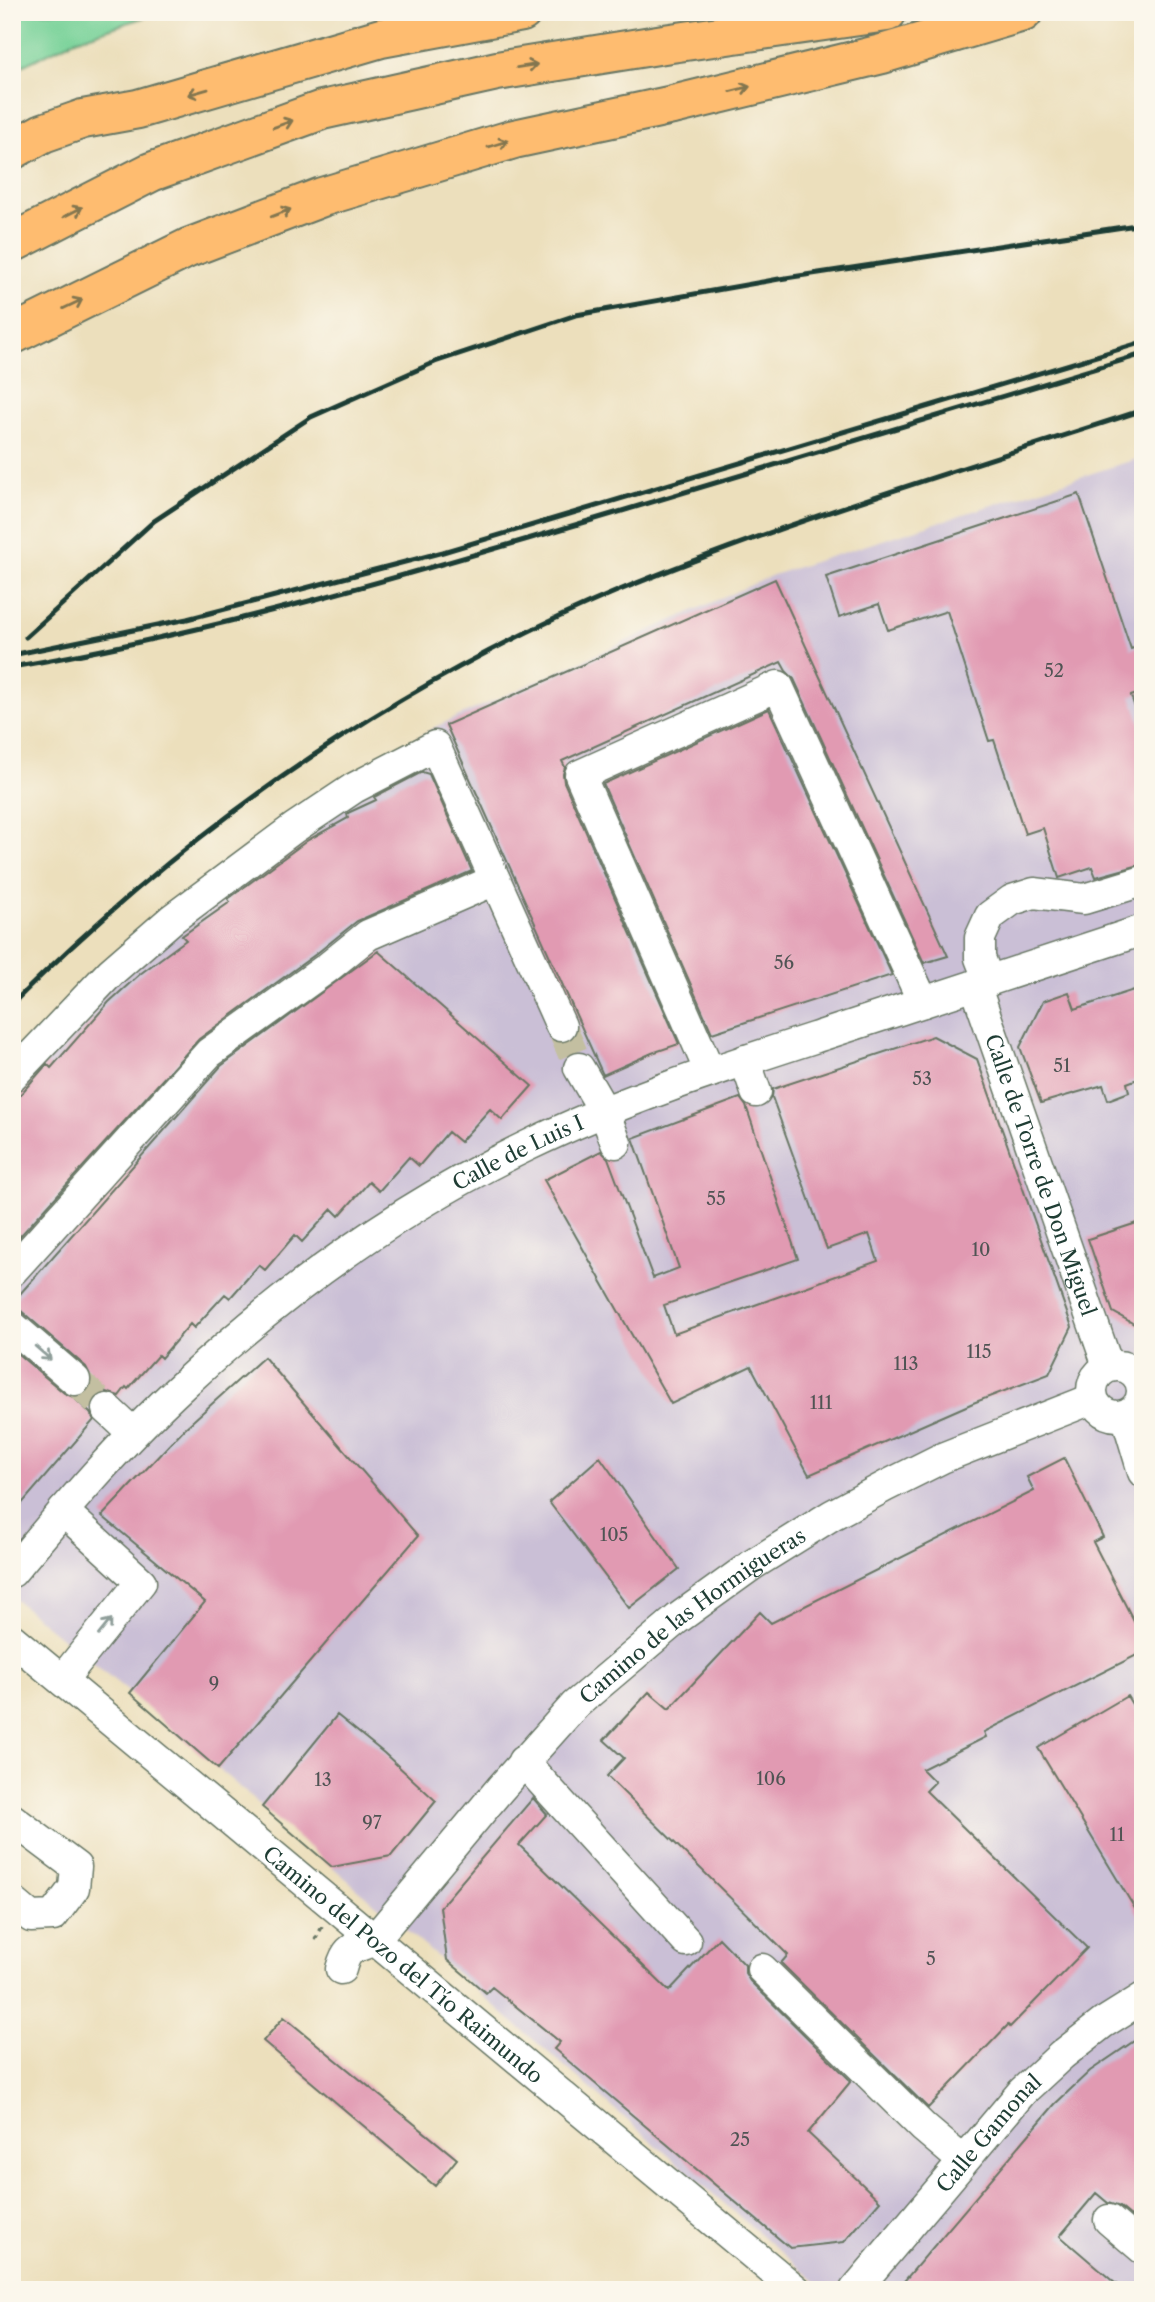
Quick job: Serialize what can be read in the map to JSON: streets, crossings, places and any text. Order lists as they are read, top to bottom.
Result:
{
  "streets": {
    "street": [
      "Calle de Luis I",
      "Calle de Torre de Don Miguel",
      "Camino de las Hormigueras",
      "Camino del Pozo del Tío Raimundo",
      "Calle Gamonal"
    ]
  },
  "crossings": [
    ["Calle de Luis I", "Calle de Torre de Don Miguel"],
    ["Calle de Torre de Don Miguel", "Camino de las Hormigueras"],
    ["Camino de las Hormigueras", "Camino del Pozo del Tío Raimundo"]
  ],
  "house_numbers": [
    "52",
    "56",
    "51",
    "53",
    "55",
    "10",
    "115",
    "113",
    "111",
    "105",
    "9",
    "106",
    "13",
    "97",
    "11",
    "5",
    "25"
  ]
}
